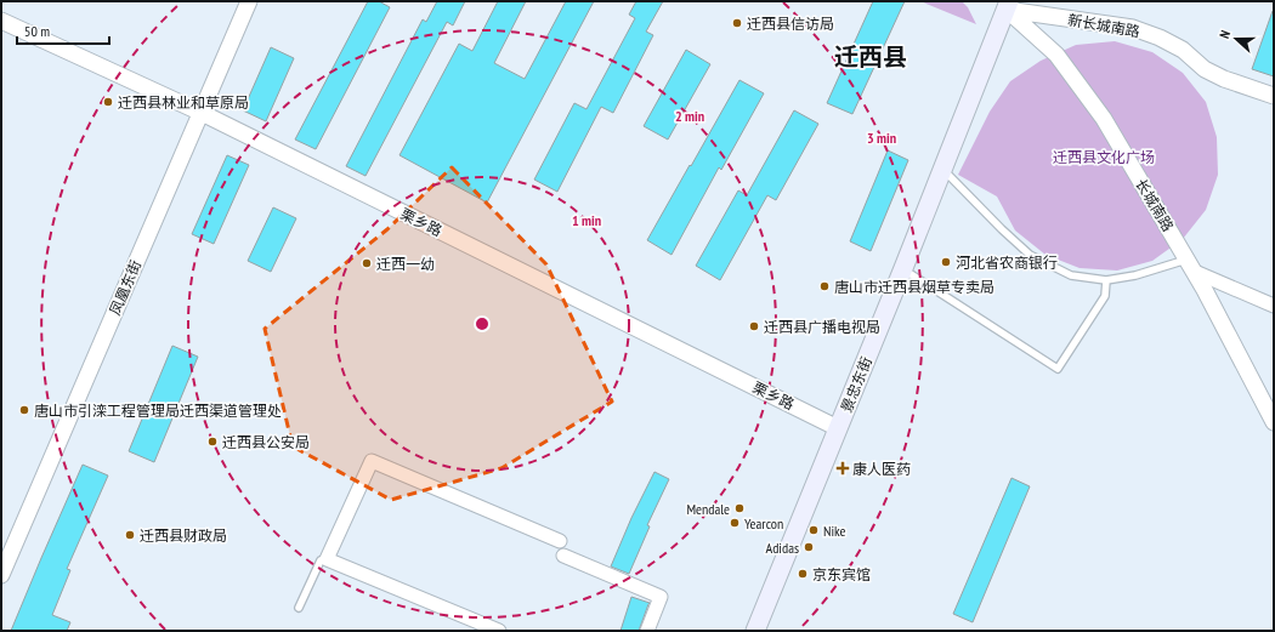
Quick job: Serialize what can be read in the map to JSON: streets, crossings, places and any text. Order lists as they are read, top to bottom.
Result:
{
  "streets": {
    "main road": ["景忠东街"],
    "street": [
      "新长城南路",
      "长城南路",
      "栗乡路",
      "凤凰东街"
    ]
  },
  "crossings": [
    ["新长城南路", "长城南路"],
    ["新长城南路", "景忠东街"],
    ["长城南路", "景忠东街"],
    ["栗乡路", "凤凰东街"],
    ["栗乡路", "景忠东街"]
  ],
  "districts": ["迁西县"],
  "parks": ["迁西县文化广场"],
  "places": {
    "other": [
      "迁西县信访局",
      "迁西县林业和草原局",
      "河北省农商银行",
      "迁西一幼",
      "唐山市迁西县烟草专卖局",
      "迁西县广播电视局",
      "唐山市引滦工程管理局迁西渠道管理处",
      "迁西县公安局",
      "Mendale",
      "Yearcon",
      "Nike",
      "迁西县财政局",
      "Adidas",
      "京东宾馆"
    ],
    "health": ["康人医药"]
  },
  "scale_bar": "50 m",
  "north": "left",
  "rings": ["2 min", "3 min", "1 min"]
}
